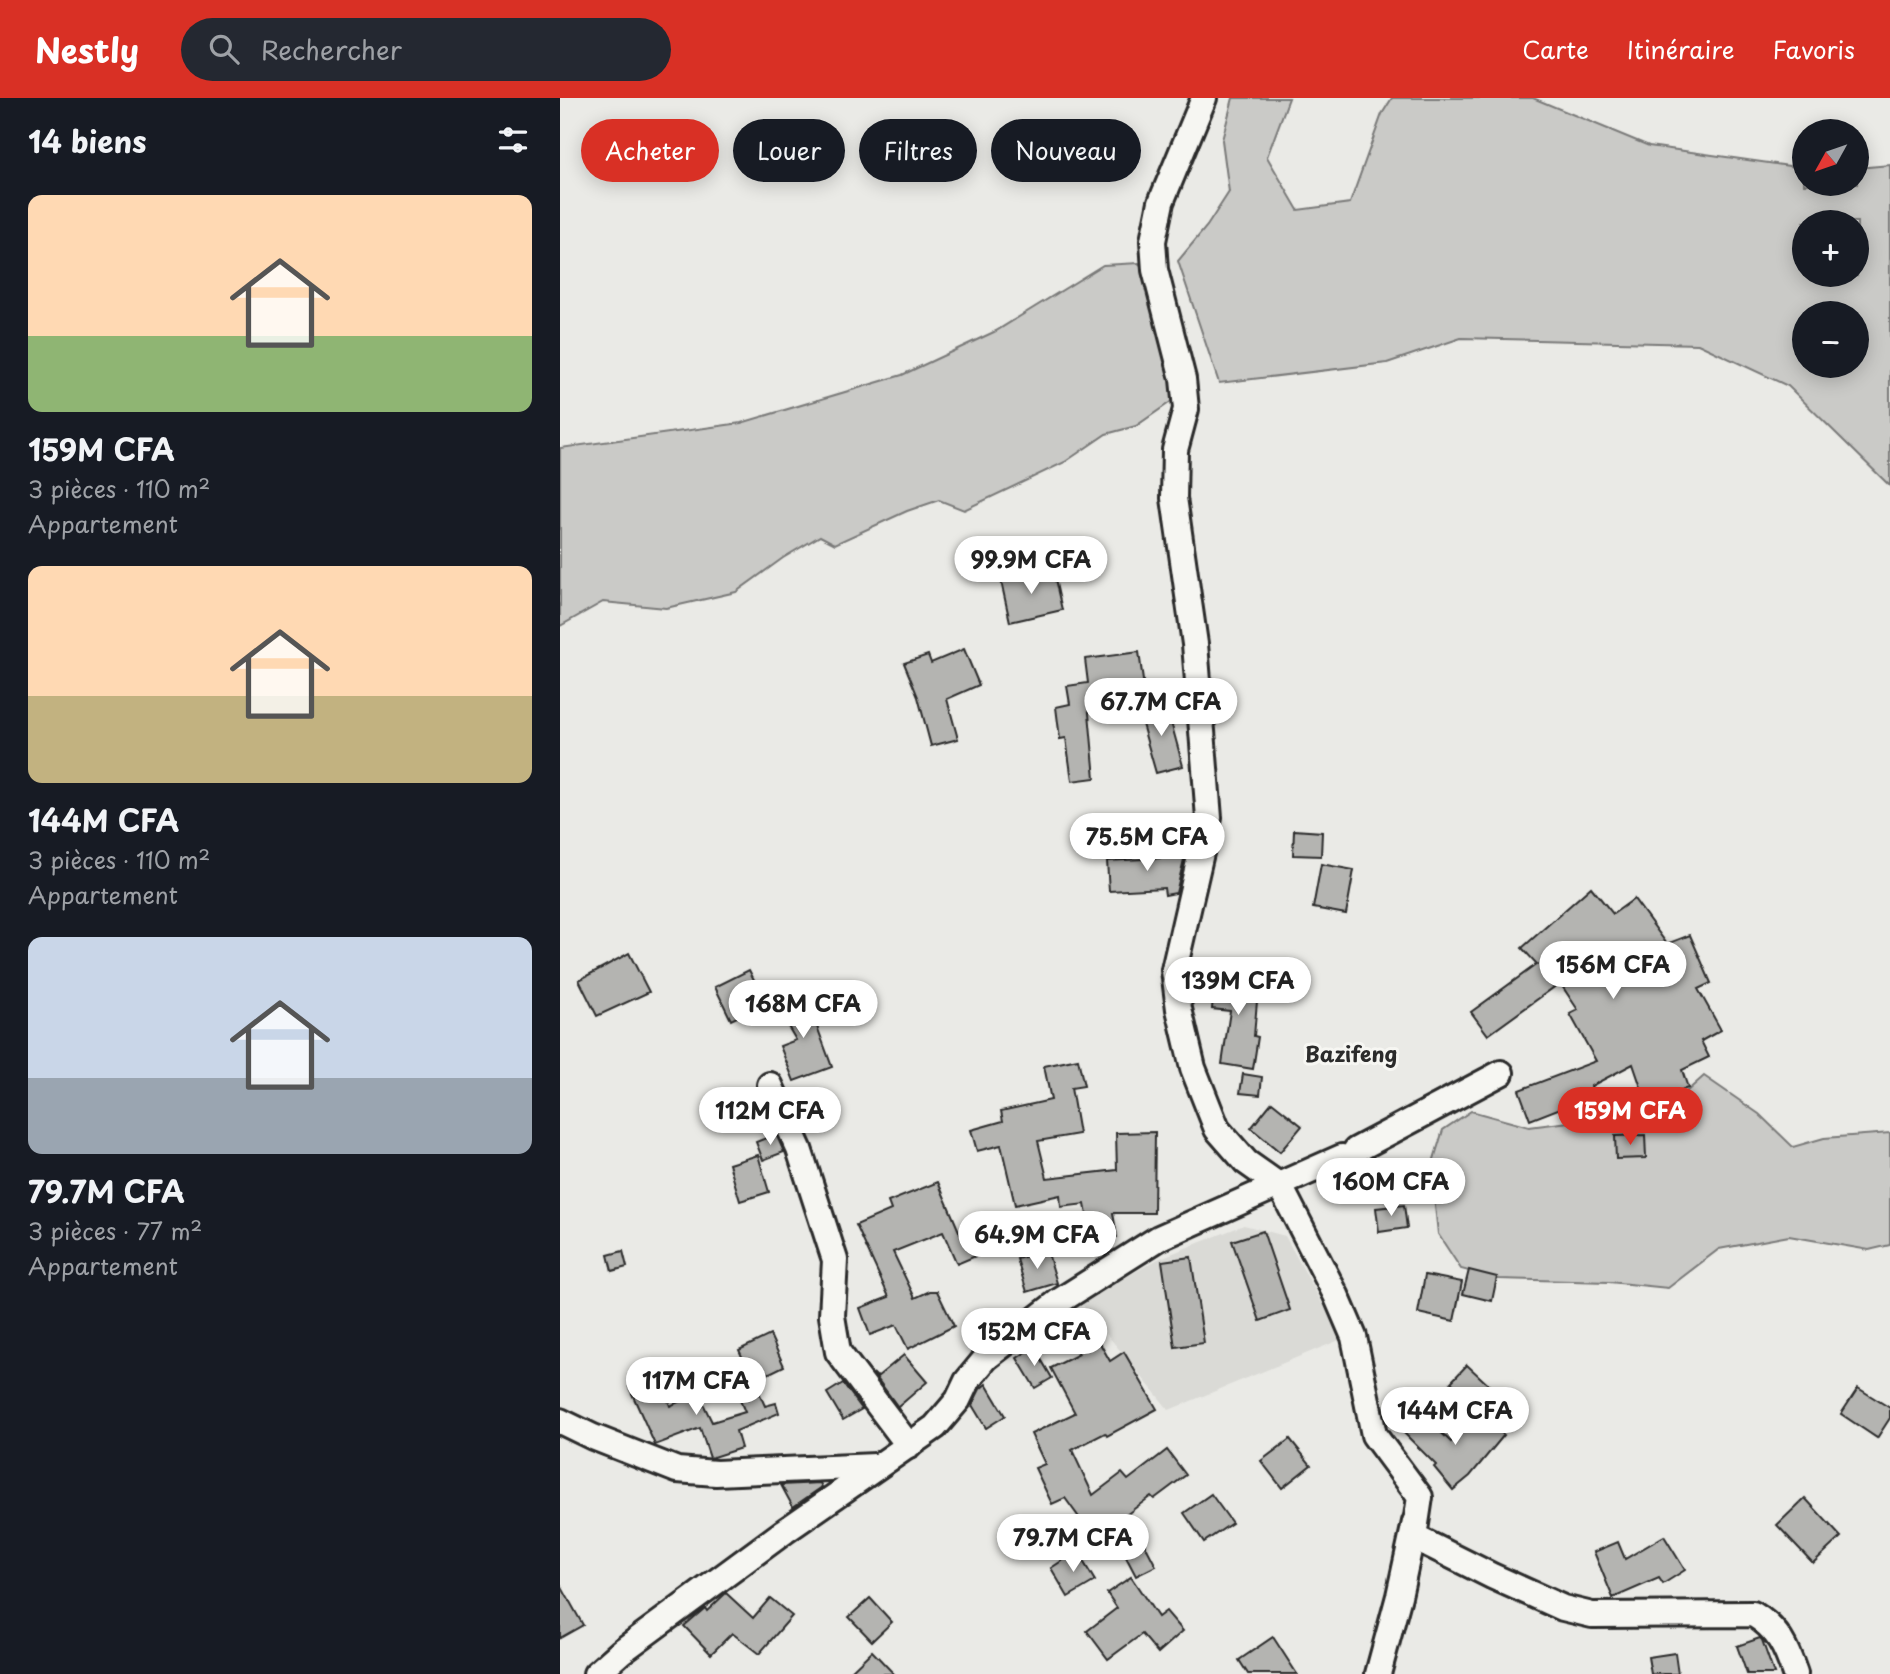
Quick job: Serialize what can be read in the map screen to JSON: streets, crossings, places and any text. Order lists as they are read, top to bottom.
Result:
{
  "districts": ["Bazifeng"],
  "north": "bottom left",
  "page": {
    "header": "Nestly",
    "search": "Rechercher",
    "nav": ["Carte", "Itinéraire", "Favoris"],
    "heading": "14 biens",
    "map_buttons": ["+", "−"],
    "chip": [
      "Acheter",
      "Louer",
      "Filtres",
      "Nouveau"
    ],
    "list": [
      {
        "name": "159M CFA",
        "note": "3 pièces · 110 m² · Appartement"
      },
      {
        "name": "144M CFA",
        "note": "3 pièces · 110 m² · Appartement"
      },
      {
        "name": "79.7M CFA",
        "note": "3 pièces · 77 m² · Appartement"
      }
    ],
    "price": [
      "99.9M CFA",
      "67.7M CFA",
      "75.5M CFA",
      "156M CFA",
      "139M CFA",
      "168M CFA",
      "112M CFA",
      "159M CFA",
      "160M CFA",
      "64.9M CFA",
      "152M CFA",
      "117M CFA",
      "144M CFA",
      "79.7M CFA"
    ]
  }
}
